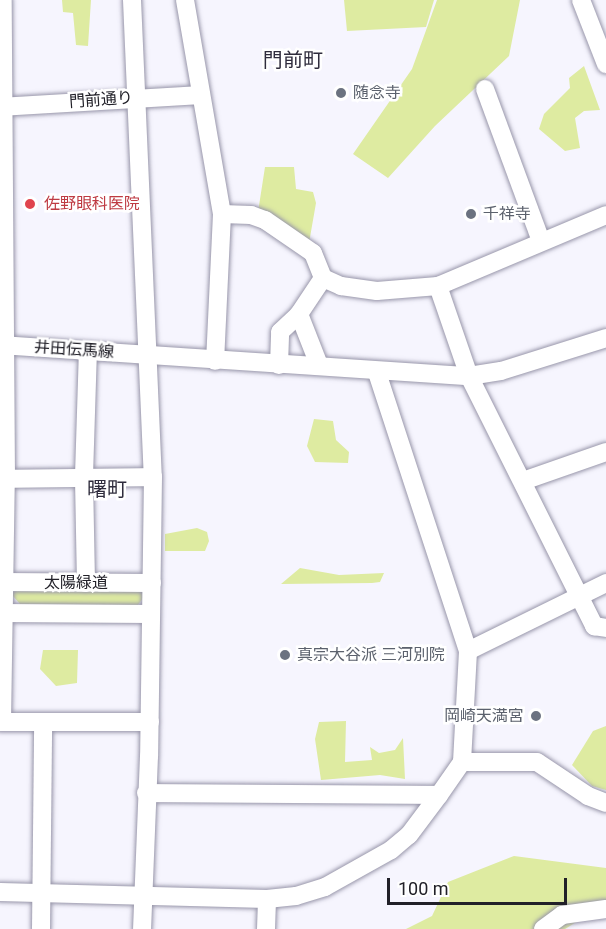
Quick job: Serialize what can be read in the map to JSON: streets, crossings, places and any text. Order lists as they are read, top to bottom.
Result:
{
  "streets": {
    "street": ["門前通り", "井田伝馬線", "太陽緑道"]
  },
  "districts": ["門前町", "曙町"],
  "places": [
    "随念寺",
    "佐野眼科医院",
    "千祥寺",
    "真宗大谷派 三河別院",
    "岡崎天満宮"
  ],
  "scale_bar": "100 m"
}
